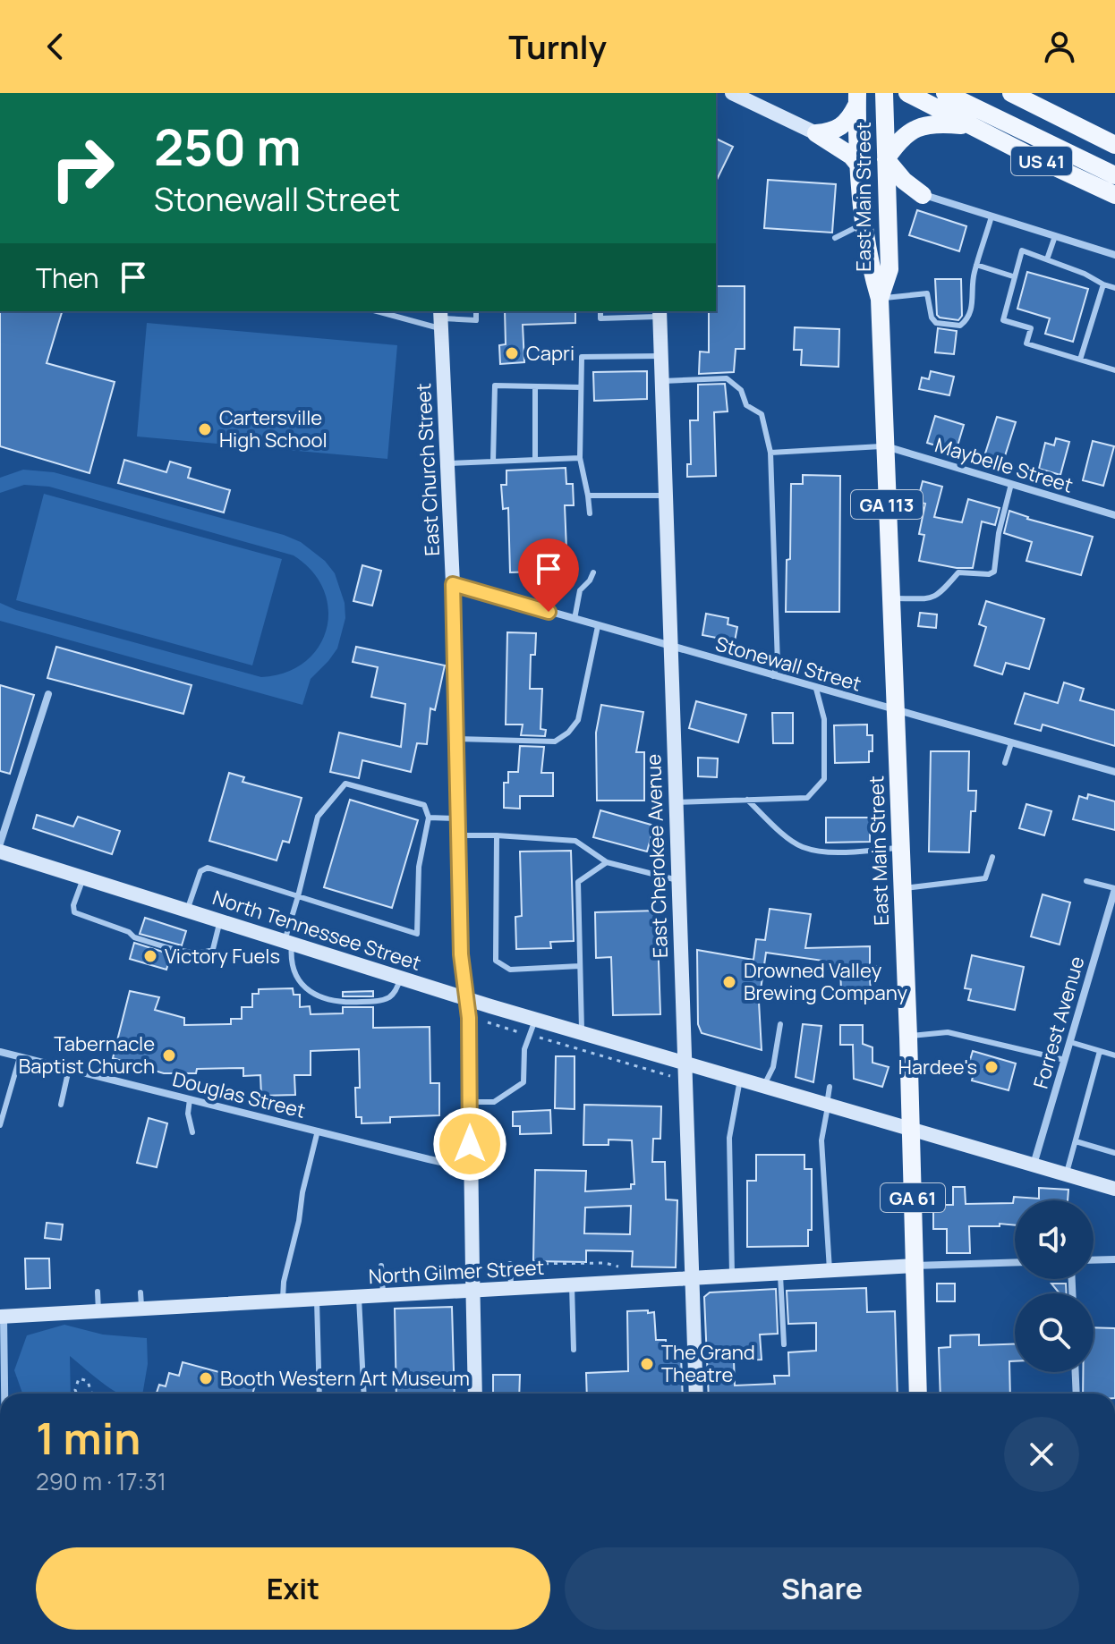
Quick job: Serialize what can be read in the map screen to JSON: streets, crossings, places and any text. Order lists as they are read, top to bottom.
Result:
{
  "streets": {
    "main road": [
      "US 41",
      "East Main Street",
      "East Church Street",
      "GA 113",
      "East Cherokee Avenue",
      "North Tennessee Street",
      "GA 61",
      "North Gilmer Street"
    ],
    "street": [
      "Maybelle Street",
      "Stonewall Street",
      "Forrest Avenue",
      "Douglas Street"
    ]
  },
  "crossings": [
    ["East Main Street", "Maybelle Street"],
    ["East Main Street", "Stonewall Street"],
    ["East Main Street", "North Tennessee Street"],
    ["East Main Street", "North Gilmer Street"],
    ["East Church Street", "Stonewall Street"],
    ["East Church Street", "North Tennessee Street"],
    ["East Church Street", "Douglas Street"],
    ["East Church Street", "North Gilmer Street"],
    ["Stonewall Street", "East Cherokee Avenue"],
    ["East Cherokee Avenue", "North Tennessee Street"],
    ["East Cherokee Avenue", "North Gilmer Street"],
    ["North Tennessee Street", "Forrest Avenue"]
  ],
  "places": [
    "Capri",
    "Cartersville High School",
    "Victory Fuels",
    "Drowned Valley Brewing Company",
    "Tabernacle Baptist Church",
    "Hardee's",
    "The Grand Theatre",
    "Booth Western Art Museum"
  ],
  "page": {
    "header": "Turnly",
    "turn": ["250 m", "Stonewall Street"],
    "then": "Then",
    "heading": ["1 min", "290 m · 17:31"],
    "buttons": ["Exit", "Share"]
  }
}
